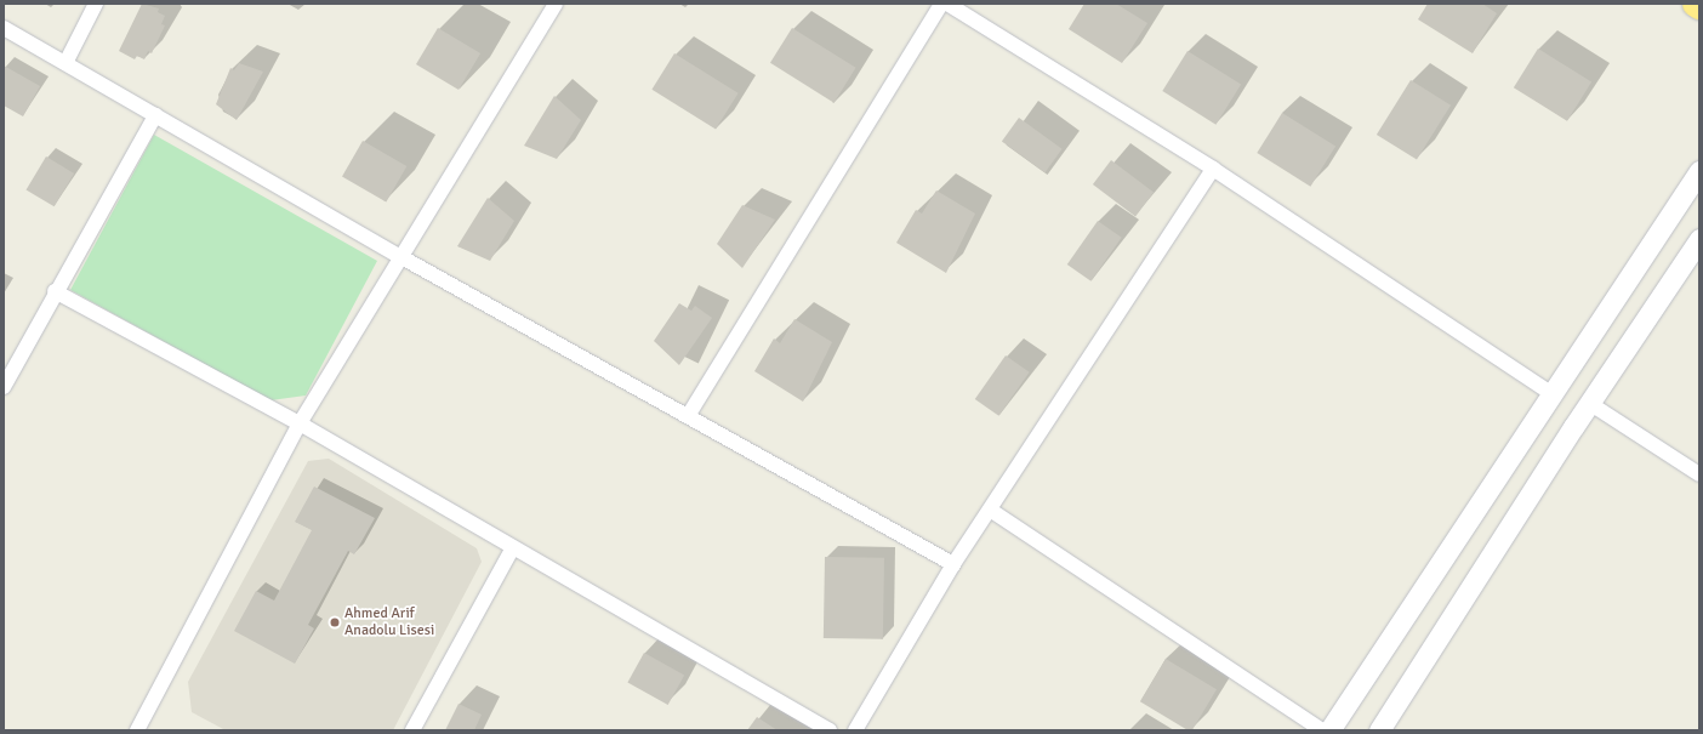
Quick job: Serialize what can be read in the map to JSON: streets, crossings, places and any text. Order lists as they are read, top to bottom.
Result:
{
  "places": ["Ahmed Arif Anadolu Lisesi"]
}
